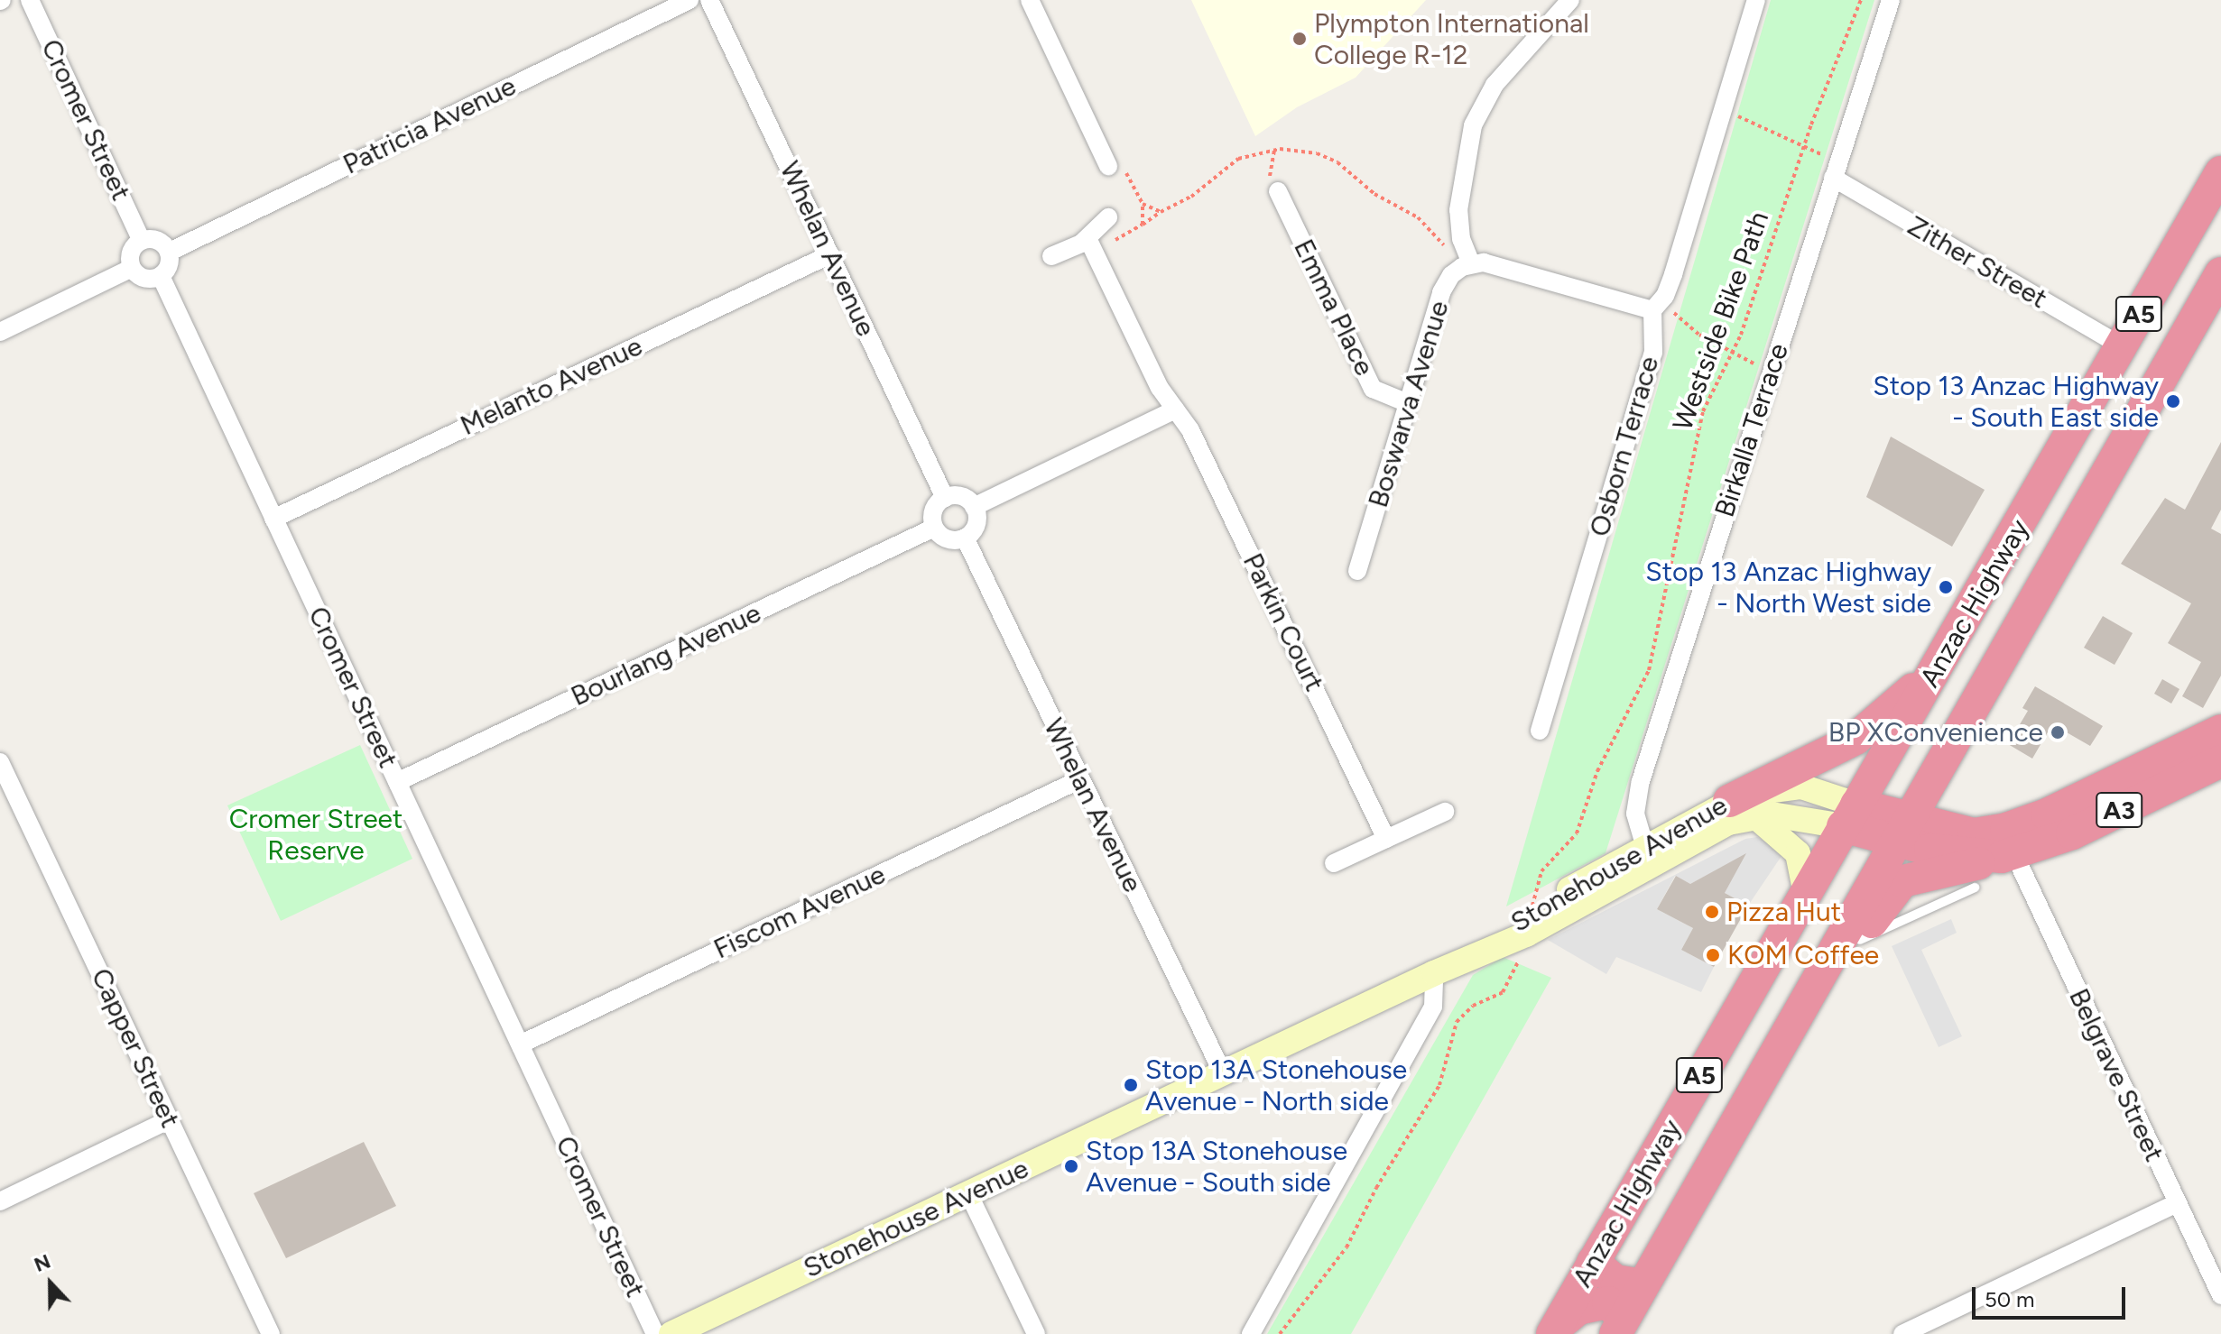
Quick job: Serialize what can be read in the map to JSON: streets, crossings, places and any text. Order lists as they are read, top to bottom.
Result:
{
  "streets": {
    "highway": ["A5", "Anzac Highway", "A3"],
    "street": [
      "Cromer Street",
      "Patricia Avenue",
      "Whelan Avenue",
      "Zither Street",
      "Emma Place",
      "Melanto Avenue",
      "Boswarva Avenue",
      "Birkalla Terrace",
      "Osborn Terrace",
      "Parkin Court",
      "Bourlang Avenue",
      "Stonehouse Avenue",
      "Fiscom Avenue",
      "Capper Street",
      "Belgrave Street"
    ],
    "path": ["Westside Bike Path"]
  },
  "crossings": [
    ["Cromer Street", "Patricia Avenue"],
    ["Cromer Street", "Melanto Avenue"],
    ["Cromer Street", "Bourlang Avenue"],
    ["Cromer Street", "Fiscom Avenue"],
    ["Whelan Avenue", "Melanto Avenue"],
    ["Whelan Avenue", "Bourlang Avenue"],
    ["Whelan Avenue", "Stonehouse Avenue"],
    ["Whelan Avenue", "Fiscom Avenue"],
    ["Zither Street", "Birkalla Terrace"],
    ["Zither Street", "Anzac Highway"],
    ["Emma Place", "Boswarva Avenue"],
    ["Birkalla Terrace", "Stonehouse Avenue"],
    ["Anzac Highway", "A3"],
    ["Anzac Highway", "Stonehouse Avenue"],
    ["A3", "Stonehouse Avenue"],
    ["A3", "Belgrave Street"]
  ],
  "parks": ["Cromer Street Reserve"],
  "places": [
    "Plympton International College R-12",
    "Stop 13 Anzac Highway - South East side",
    "Stop 13 Anzac Highway - North West side",
    "BP XConvenience",
    "Pizza Hut",
    "KOM Coffee",
    "Stop 13A Stonehouse Avenue - North side",
    "Stop 13A Stonehouse Avenue - South side"
  ],
  "scale_bar": "50 m",
  "north": "top"
}
